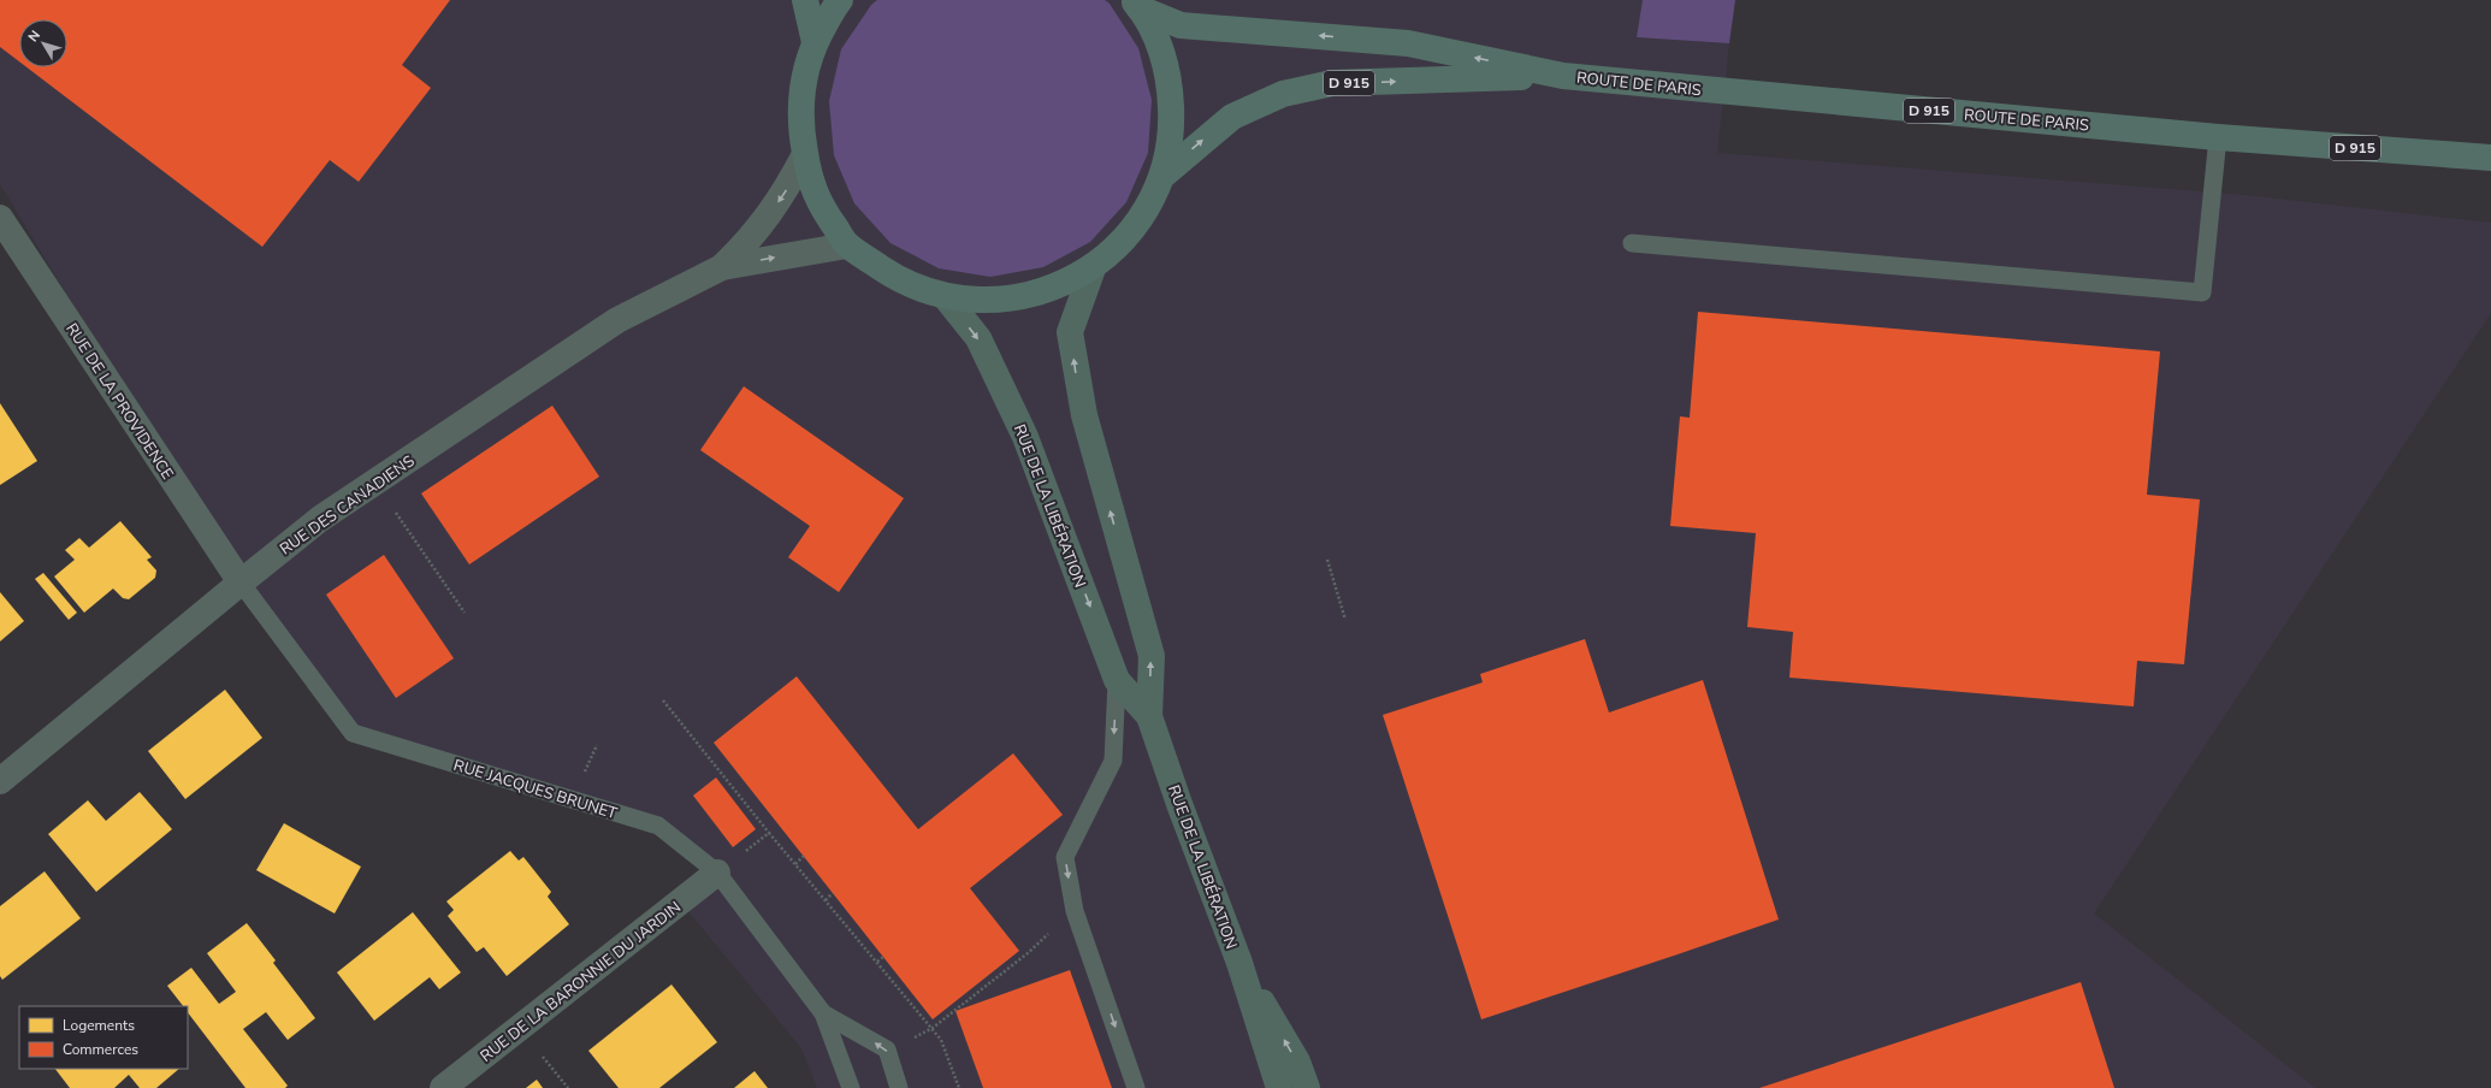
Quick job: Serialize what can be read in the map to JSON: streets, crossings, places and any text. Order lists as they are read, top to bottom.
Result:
{
  "streets": {
    "main road": ["D 915", "ROUTE DE PARIS", "RUE DE LA LIBÉRATION"],
    "street": ["RUE DE LA PROVIDENCE", "RUE DES CANADIENS", "RUE DE LA BARONNIE DU JARDIN"],
    "lane": ["RUE JACQUES BRUNET"]
  },
  "crossings": [
    ["D 915", "ROUTE DE PARIS"],
    ["RUE DE LA PROVIDENCE", "RUE DES CANADIENS"],
    ["RUE DE LA PROVIDENCE", "RUE JACQUES BRUNET"],
    ["RUE DES CANADIENS", "RUE JACQUES BRUNET"],
    ["RUE JACQUES BRUNET", "RUE DE LA BARONNIE DU JARDIN"]
  ],
  "legend": ["Logements", "Commerces"],
  "north": "top left"
}
